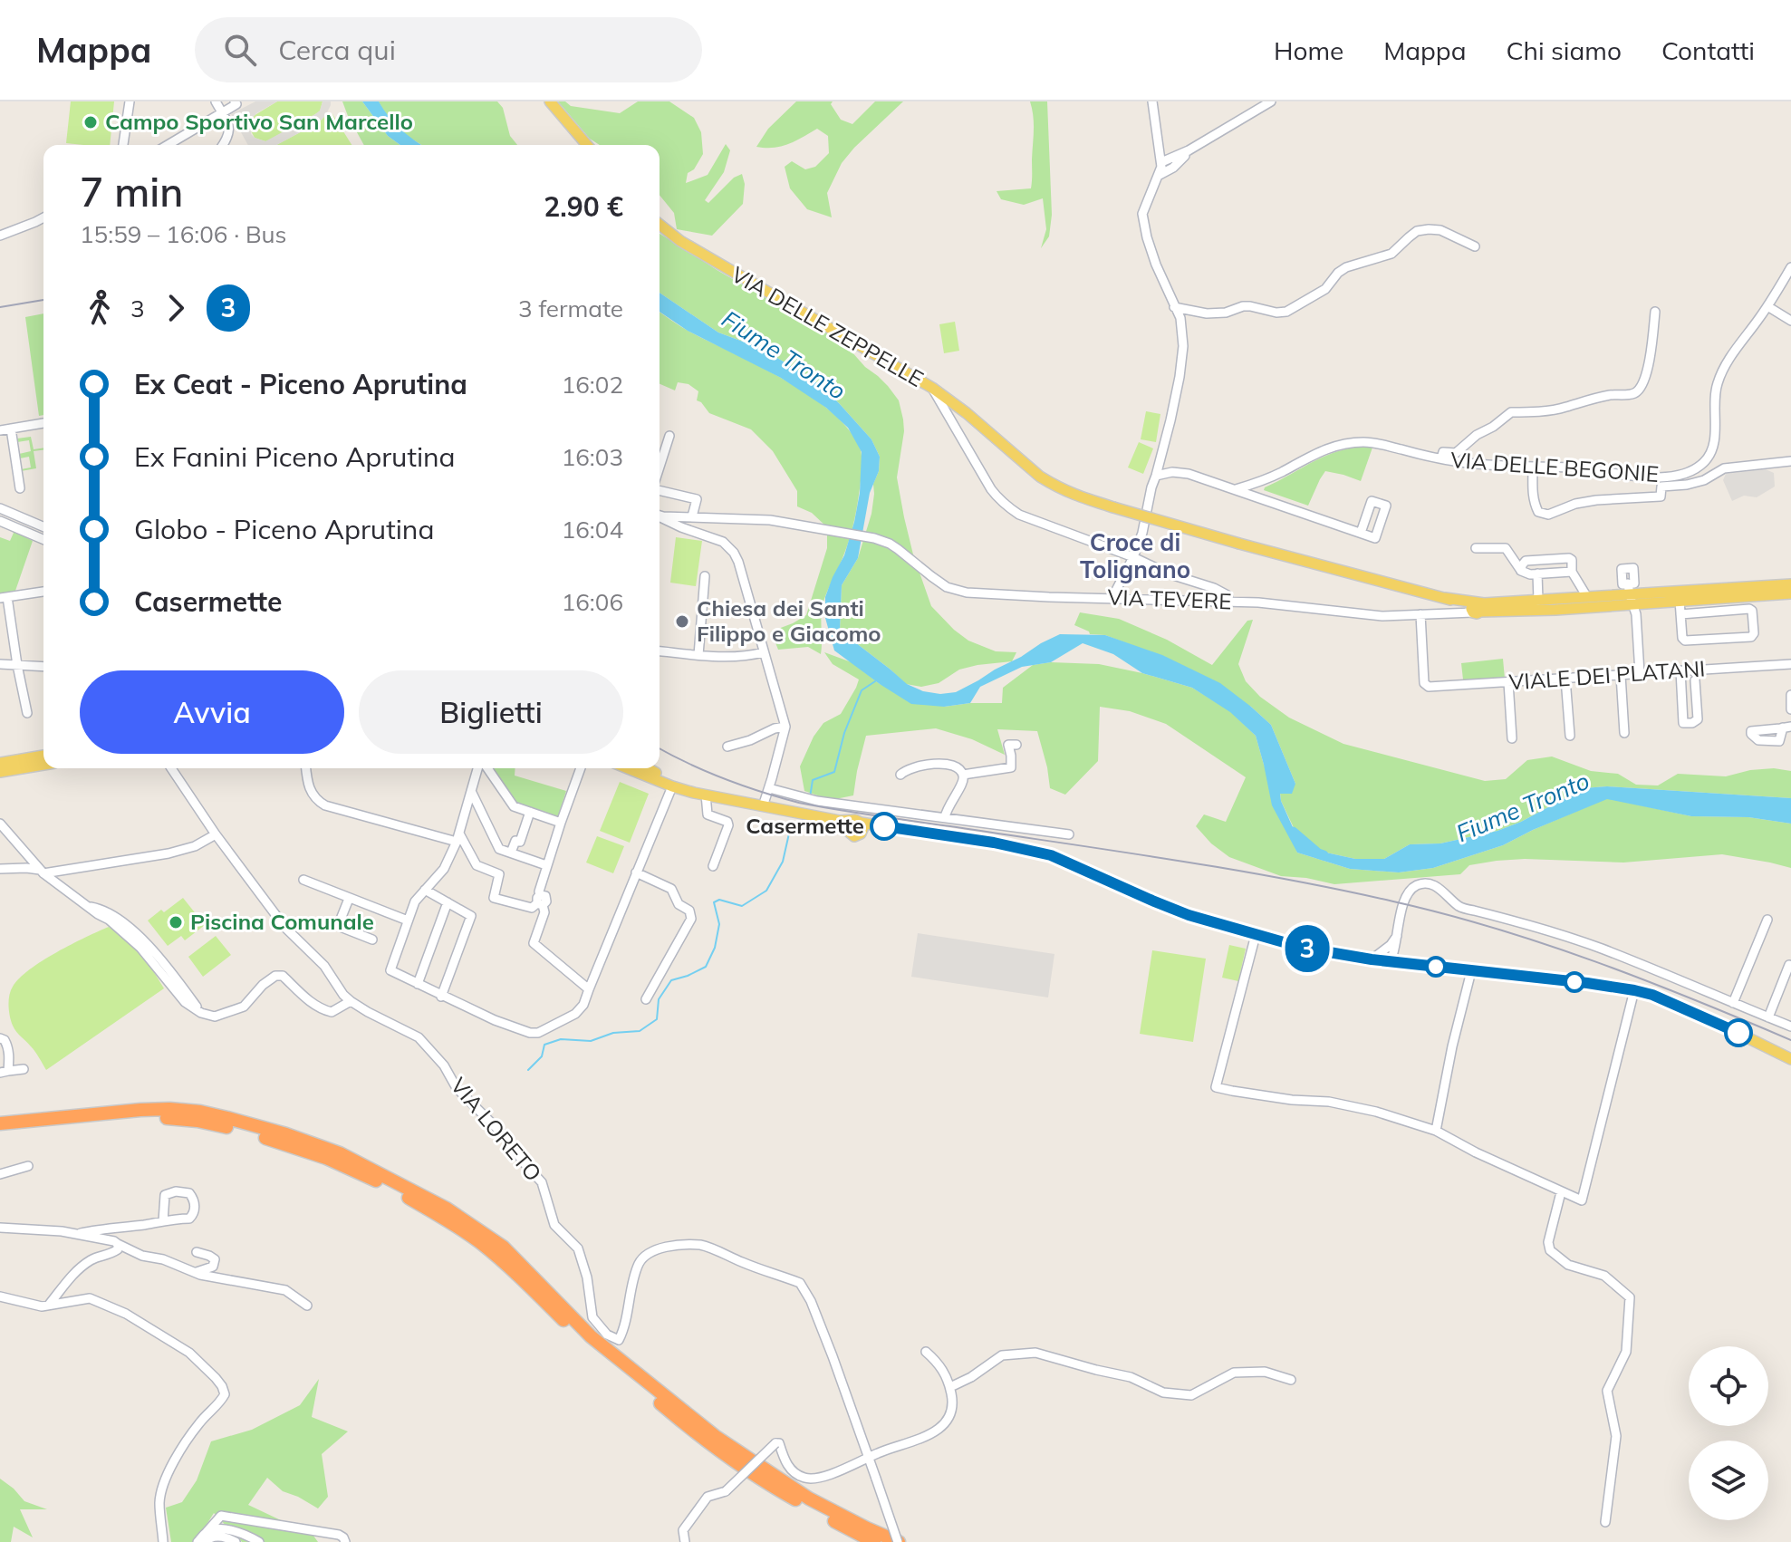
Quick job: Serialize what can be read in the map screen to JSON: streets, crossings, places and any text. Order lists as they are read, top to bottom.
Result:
{
  "streets": {
    "main road": ["VIA DELLE ZEPPELLE"],
    "street": [
      "VIA DELLE BEGONIE",
      "VIA TEVERE",
      "VIALE DEI PLATANI",
      "VIA LORETO"
    ]
  },
  "crossings": [
    ["VIA DELLE ZEPPELLE", "VIA TEVERE"],
    ["VIA TEVERE", "VIALE DEI PLATANI"]
  ],
  "districts": ["Croce di Tolignano"],
  "water": ["Fiume Tronto"],
  "places": [
    "Campo Sportivo San Marcello",
    "Chiesa dei Santi Filippo e Giacomo",
    "Casermette",
    "Piscina Comunale"
  ],
  "lines": ["bus line 3"],
  "page": {
    "header": "Mappa",
    "search": "Cerca qui",
    "nav": [
      "Home",
      "Mappa",
      "Chi siamo",
      "Contatti"
    ],
    "on_map": "3",
    "heading": ["7 min", "15:59 – 16:06 · Bus", "2.90 €"],
    "legs": ["3", "3", "3 fermate"],
    "list": [
      {
        "name": "Ex Ceat - Piceno Aprutina",
        "value": "16:02"
      },
      {
        "name": "Ex Fanini Piceno Aprutina",
        "value": "16:03"
      },
      {
        "name": "Globo - Piceno Aprutina",
        "value": "16:04"
      },
      {
        "name": "Casermette",
        "value": "16:06"
      }
    ],
    "buttons": ["Avvia", "Biglietti"]
  }
}
